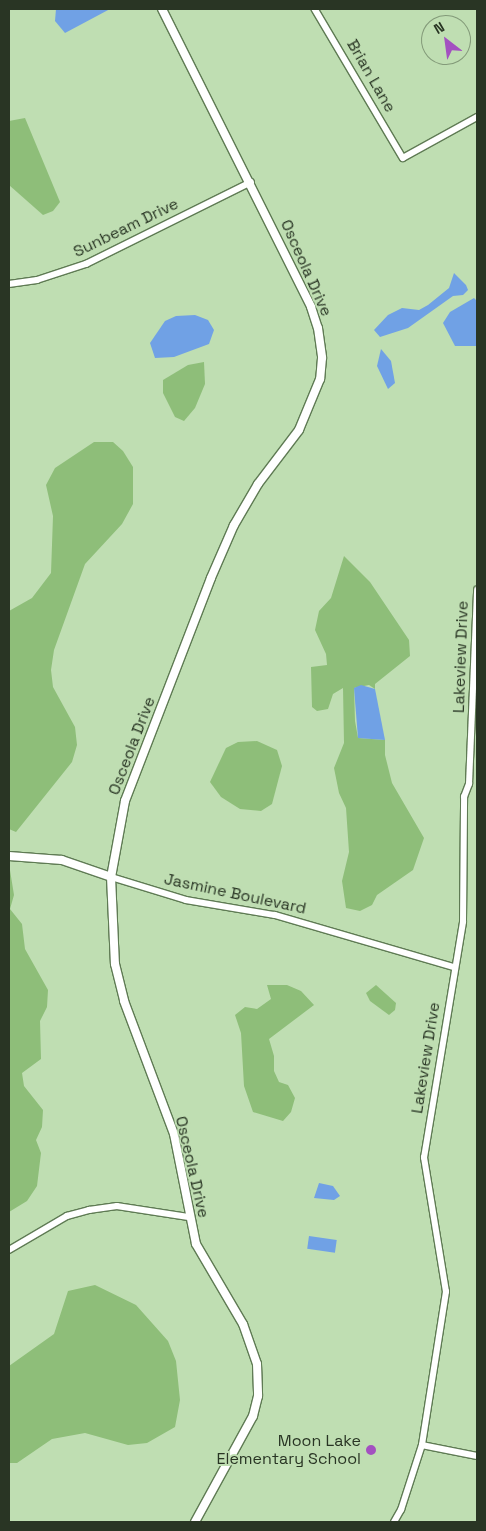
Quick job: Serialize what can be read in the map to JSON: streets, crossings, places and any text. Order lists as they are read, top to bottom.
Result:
{
  "streets": {
    "street": [
      "Brian Lane",
      "Sunbeam Drive",
      "Osceola Drive",
      "Lakeview Drive",
      "Jasmine Boulevard"
    ]
  },
  "crossings": [
    ["Sunbeam Drive", "Osceola Drive"],
    ["Osceola Drive", "Jasmine Boulevard"],
    ["Lakeview Drive", "Jasmine Boulevard"]
  ],
  "places": ["Moon Lake Elementary School"],
  "north": "top left"
}
